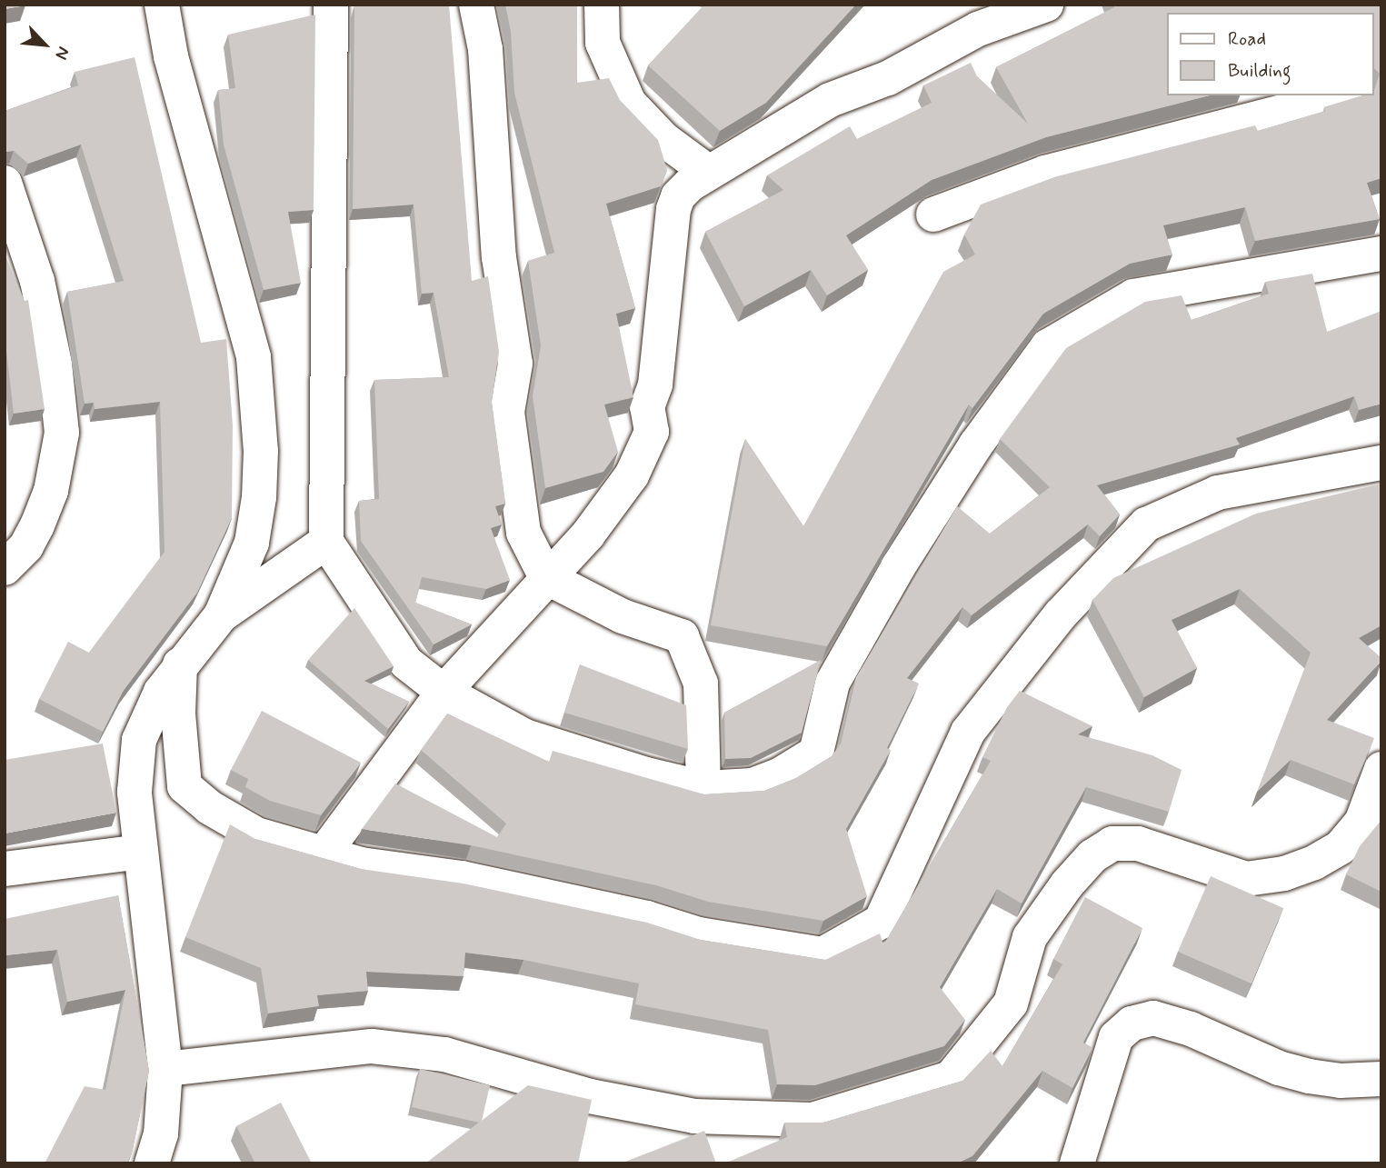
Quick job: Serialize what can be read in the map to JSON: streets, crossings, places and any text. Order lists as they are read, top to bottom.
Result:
{
  "legend": ["Road", "Building"],
  "north": "bottom right"
}
